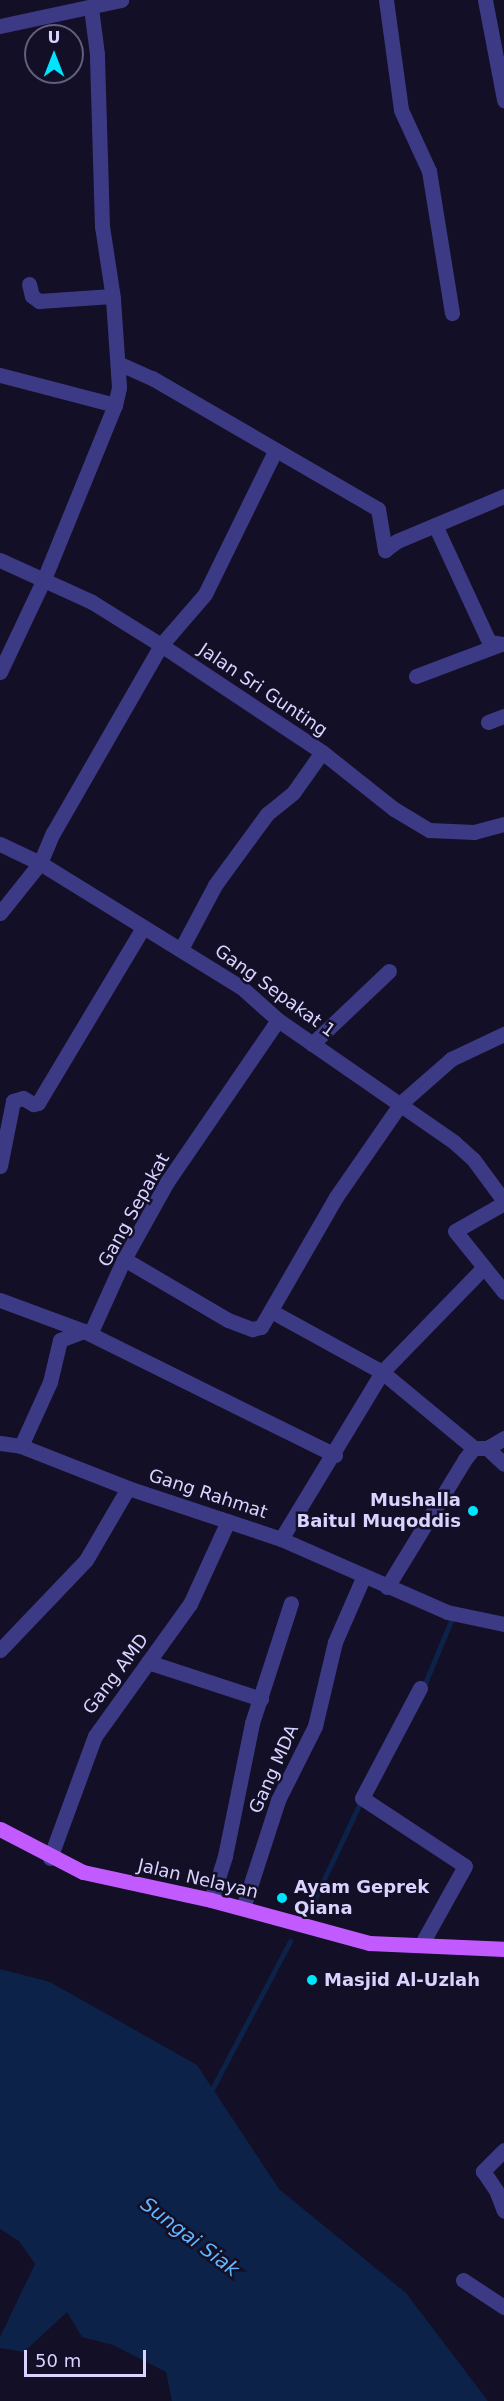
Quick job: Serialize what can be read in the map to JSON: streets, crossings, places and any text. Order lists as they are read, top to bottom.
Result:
{
  "streets": {
    "main road": ["Jalan Nelayan"],
    "street": [
      "Jalan Sri Gunting",
      "Gang Sepakat 1",
      "Gang Sepakat",
      "Gang Rahmat",
      "Gang AMD",
      "Gang MDA"
    ]
  },
  "crossings": [
    ["Gang Sepakat 1", "Gang Sepakat"],
    ["Gang Rahmat", "Gang AMD"],
    ["Gang Rahmat", "Gang MDA"],
    ["Gang AMD", "Jalan Nelayan"],
    ["Gang MDA", "Jalan Nelayan"]
  ],
  "water": ["Sungai Siak"],
  "places": ["Mushalla Baitul Muqoddis", "Ayam Geprek Qiana", "Masjid Al-Uzlah"],
  "scale_bar": "50 m",
  "north": "top"
}
